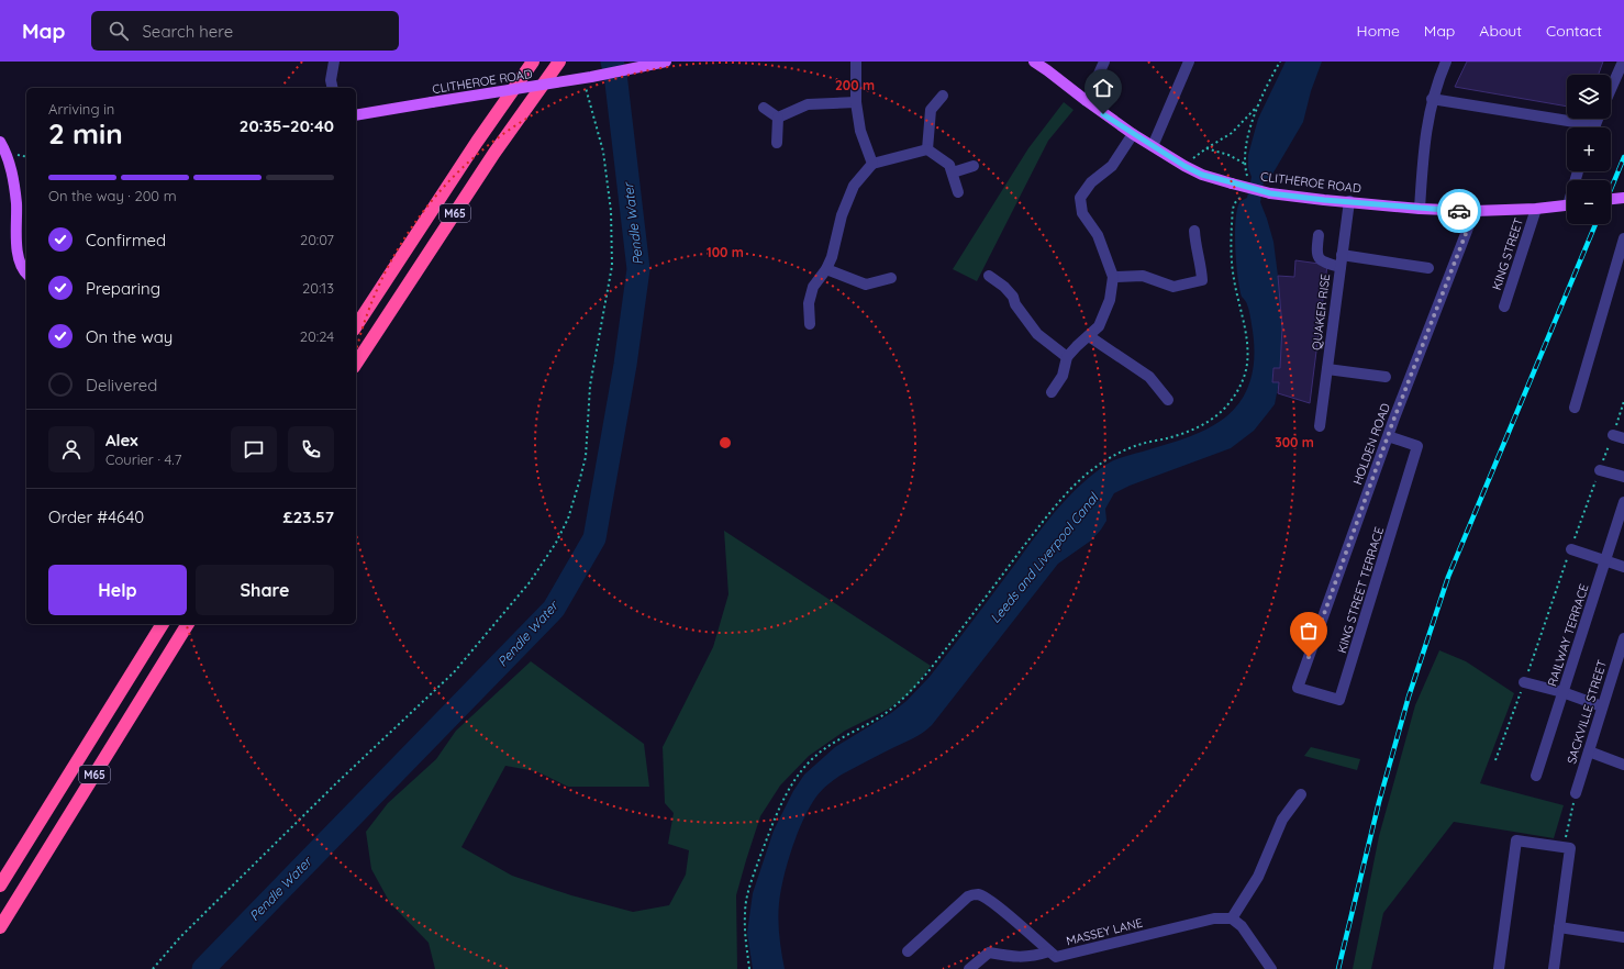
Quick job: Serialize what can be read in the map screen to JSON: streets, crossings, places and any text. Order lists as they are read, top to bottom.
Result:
{
  "streets": {
    "highway": ["M65"],
    "main road": ["CLITHEROE ROAD"],
    "street": [
      "KING STREET",
      "QUAKER RISE",
      "HOLDEN ROAD",
      "KING STREET TERRACE",
      "RAILWAY TERRACE",
      "SACKVILLE STREET",
      "MASSEY LANE"
    ]
  },
  "crossings": [
    ["CLITHEROE ROAD", "KING STREET"],
    ["CLITHEROE ROAD", "QUAKER RISE"],
    ["CLITHEROE ROAD", "HOLDEN ROAD"],
    ["HOLDEN ROAD", "KING STREET TERRACE"]
  ],
  "water": ["Pendle Water", "Leeds and Liverpool Canal"],
  "page": {
    "header": "Map",
    "search": "Search here",
    "nav": [
      "Home",
      "Map",
      "About",
      "Contact"
    ],
    "map_buttons": ["+", "−"],
    "heading": ["2 min", "Arriving in", "20:35–20:40"],
    "panel": [
      "Alex",
      "Courier · 4.7",
      "Order #4640",
      "£23.57"
    ],
    "bar": "On the way · 200 m",
    "list": [
      ["Confirmed", "20:07"],
      ["Preparing", "20:13"],
      ["On the way", "20:24"],
      "Delivered"
    ],
    "buttons": ["Help", "Share"]
  },
  "rings": ["200 m", "100 m", "300 m"]
}
